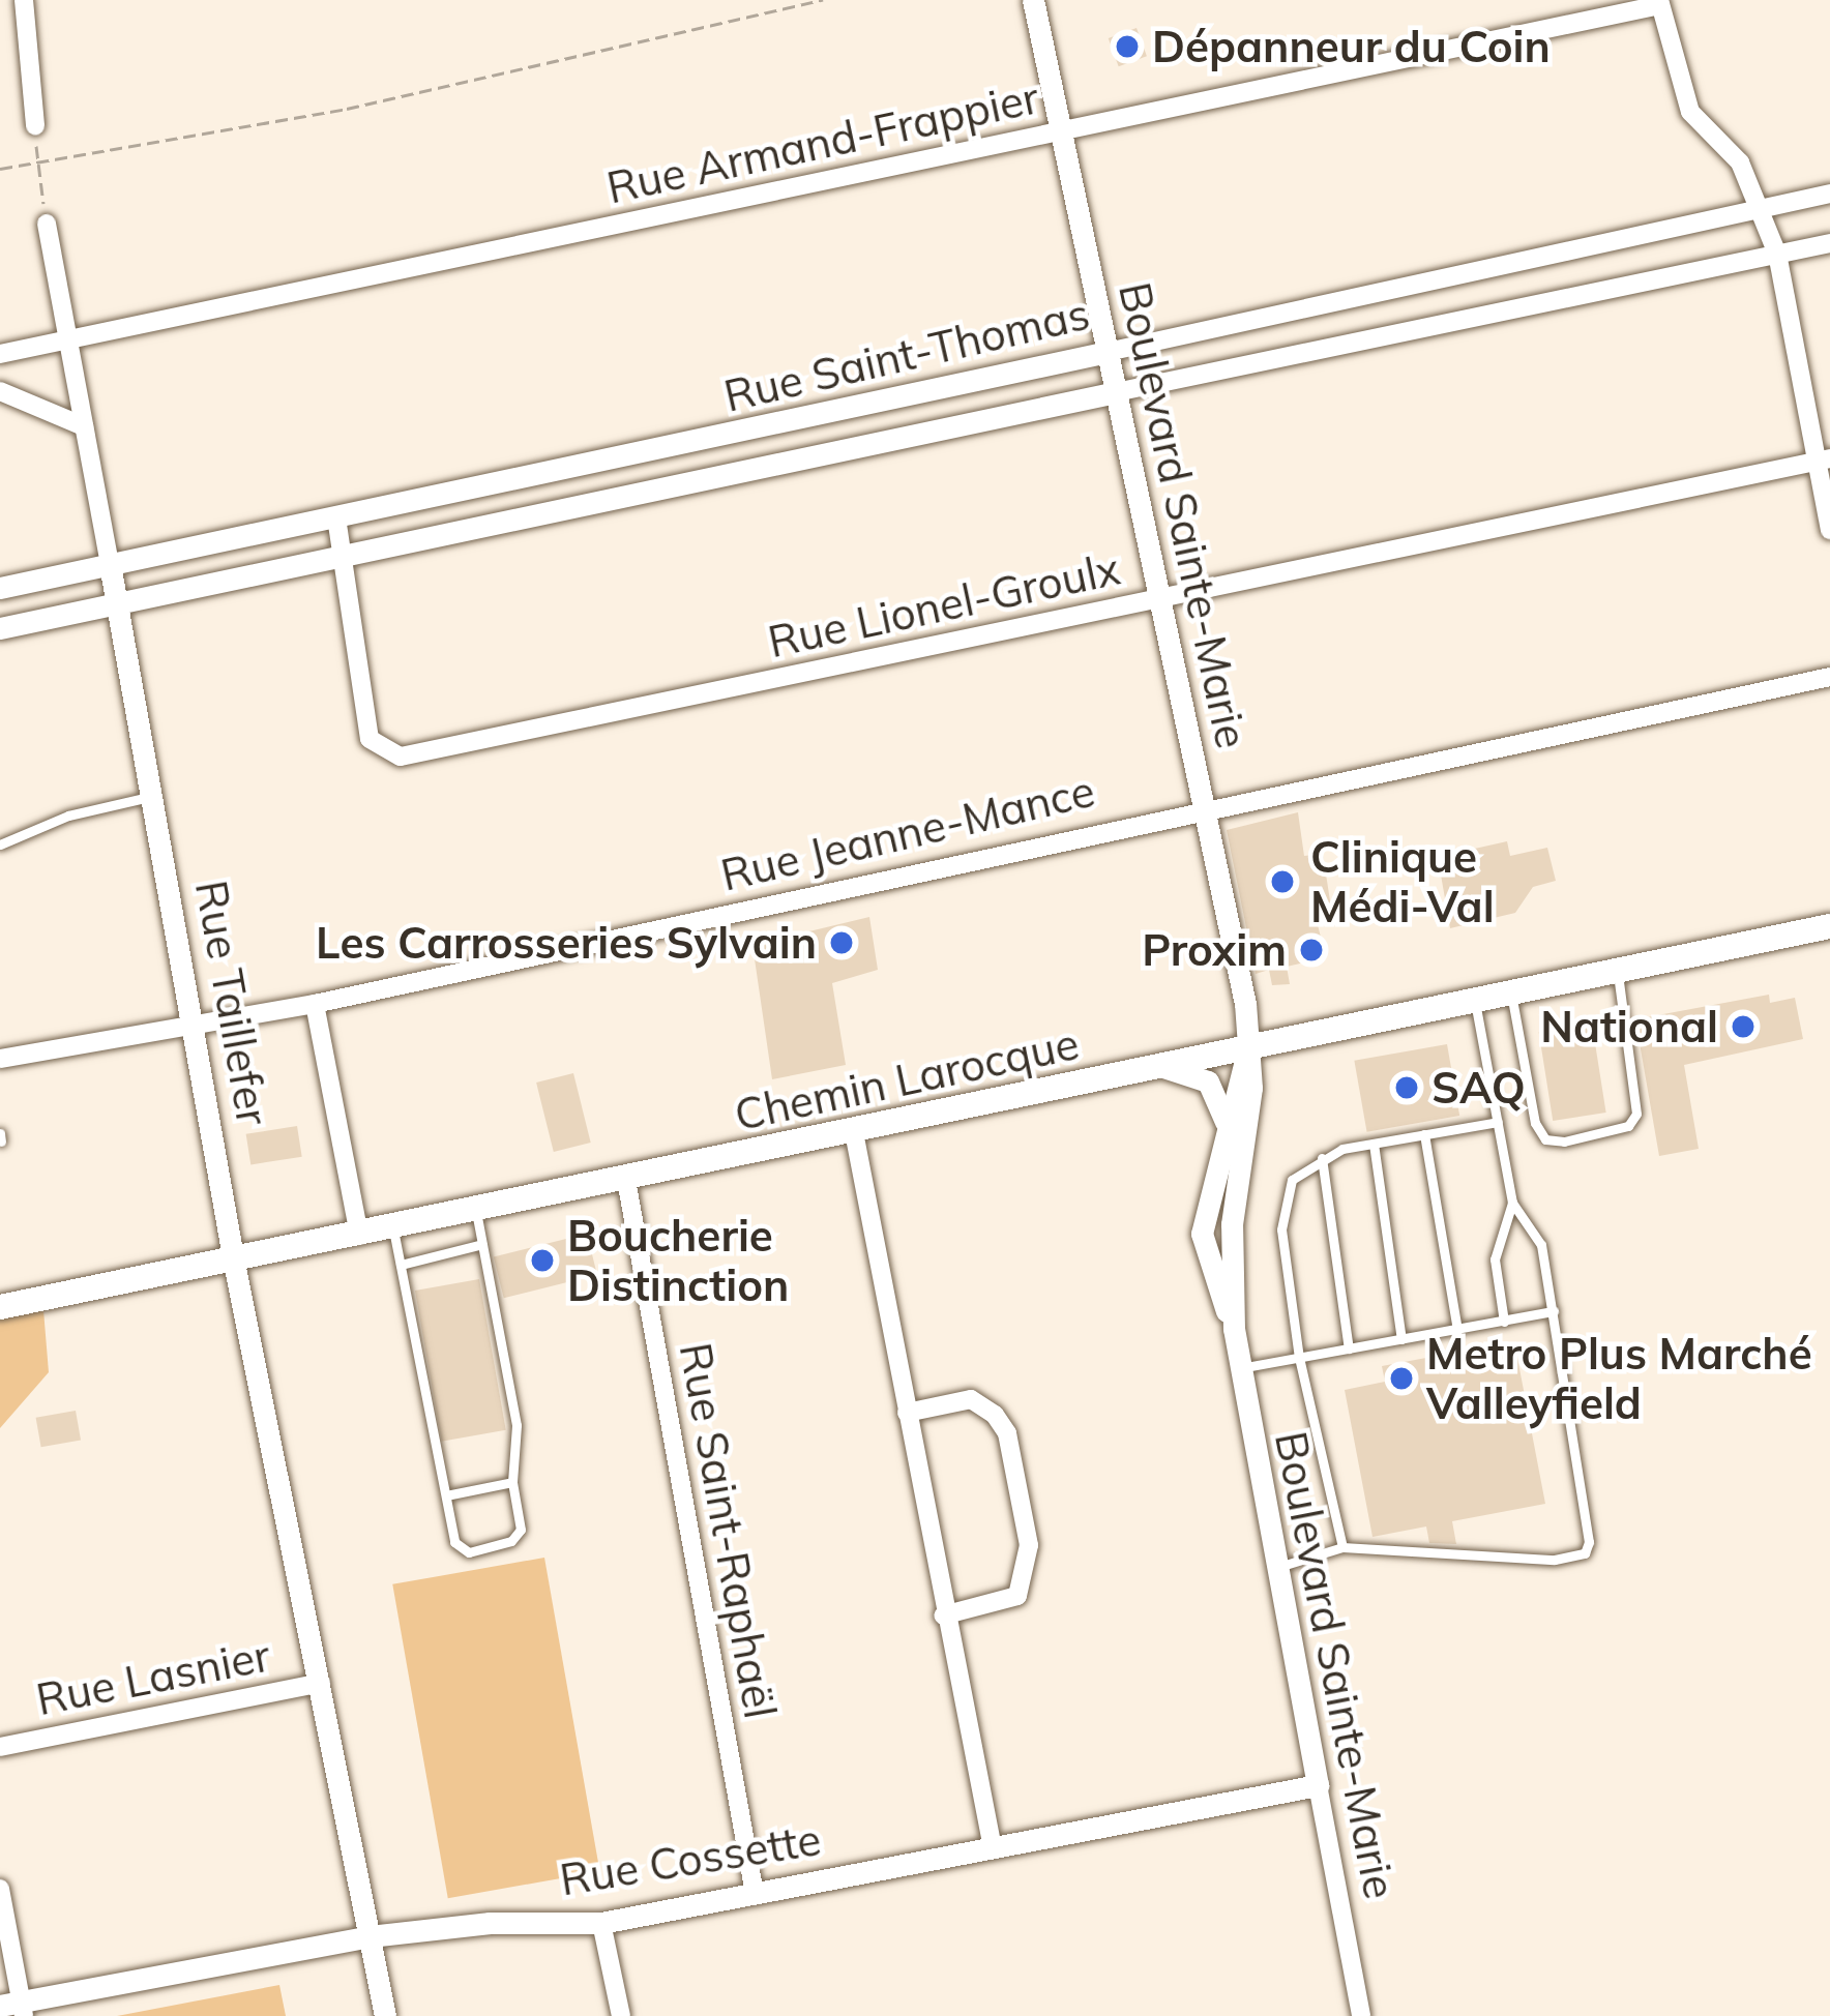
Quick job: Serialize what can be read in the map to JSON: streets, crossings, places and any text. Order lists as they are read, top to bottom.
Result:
{
  "streets": {
    "main road": ["Chemin Larocque"],
    "street": [
      "Rue Armand-Frappier",
      "Rue Saint-Thomas",
      "Boulevard Sainte-Marie",
      "Rue Lionel-Groulx",
      "Rue Jeanne-Mance",
      "Rue Taillefer",
      "Rue Saint-Raphaël",
      "Rue Lasnier",
      "Rue Cossette"
    ]
  },
  "crossings": [
    ["Rue Armand-Frappier", "Boulevard Sainte-Marie"],
    ["Rue Armand-Frappier", "Rue Taillefer"],
    ["Rue Saint-Thomas", "Boulevard Sainte-Marie"],
    ["Rue Saint-Thomas", "Rue Lionel-Groulx"],
    ["Rue Saint-Thomas", "Rue Taillefer"],
    ["Boulevard Sainte-Marie", "Rue Lionel-Groulx"],
    ["Boulevard Sainte-Marie", "Rue Jeanne-Mance"],
    ["Boulevard Sainte-Marie", "Chemin Larocque"],
    ["Boulevard Sainte-Marie", "Rue Cossette"],
    ["Rue Jeanne-Mance", "Rue Taillefer"],
    ["Rue Taillefer", "Chemin Larocque"],
    ["Rue Taillefer", "Rue Lasnier"],
    ["Rue Taillefer", "Rue Cossette"],
    ["Chemin Larocque", "Rue Saint-Raphaël"],
    ["Rue Saint-Raphaël", "Rue Cossette"]
  ],
  "places": [
    "Dépanneur du Coin",
    "Clinique Médi-Val",
    "Les Carrosseries Sylvain",
    "Proxim",
    "National",
    "SAQ",
    "Boucherie Distinction",
    "Metro Plus Marché Valleyfield"
  ]
}
